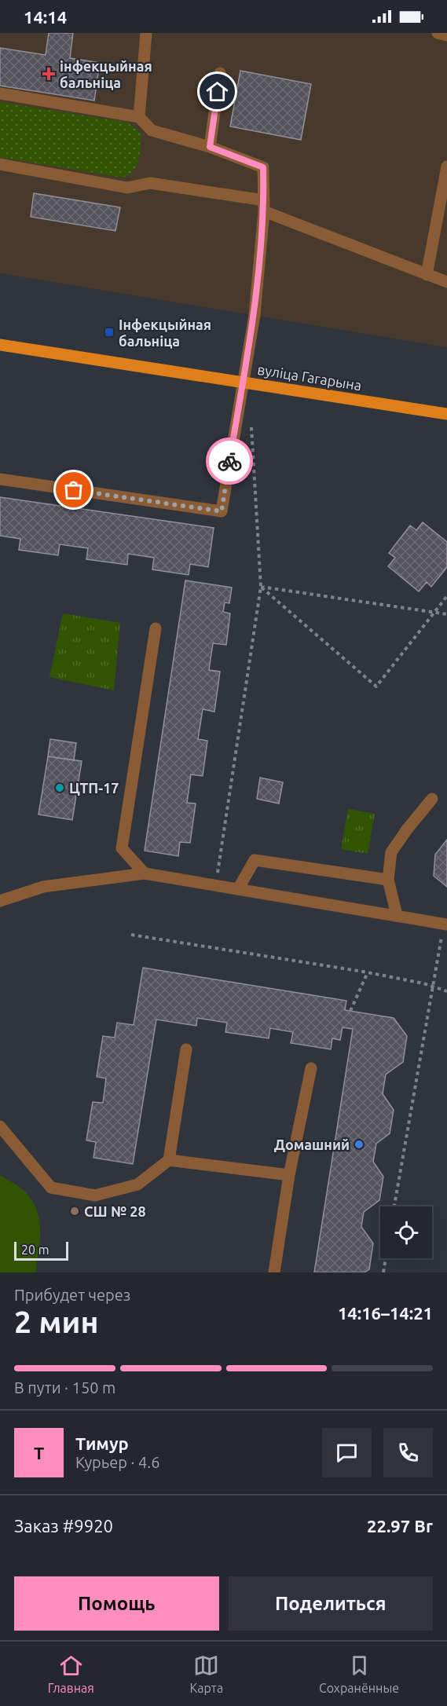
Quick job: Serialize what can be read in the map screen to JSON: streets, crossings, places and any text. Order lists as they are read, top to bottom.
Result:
{
  "streets": {
    "main road": ["вуліца Гагарына"]
  },
  "places": {
    "health": ["інфекцыйная бальніца"],
    "transit": ["Інфекцыйная бальніца"],
    "other": ["ЦТП-17", "Домашний", "СШ № 28"]
  },
  "scale_bar": "20 m",
  "page": {
    "status": "14:14",
    "scale": "20 m",
    "heading": ["2 мин", "Прибудет через", "14:16–14:21"],
    "panel": [
      "Тимур",
      "Курьер · 4.6",
      "Заказ #9920",
      "22.97 Br"
    ],
    "bar": "В пути · 150 m",
    "round": "Т",
    "buttons": ["Помощь", "Поделиться"],
    "tabs": ["Главная", "Карта", "Сохранённые"]
  }
}
